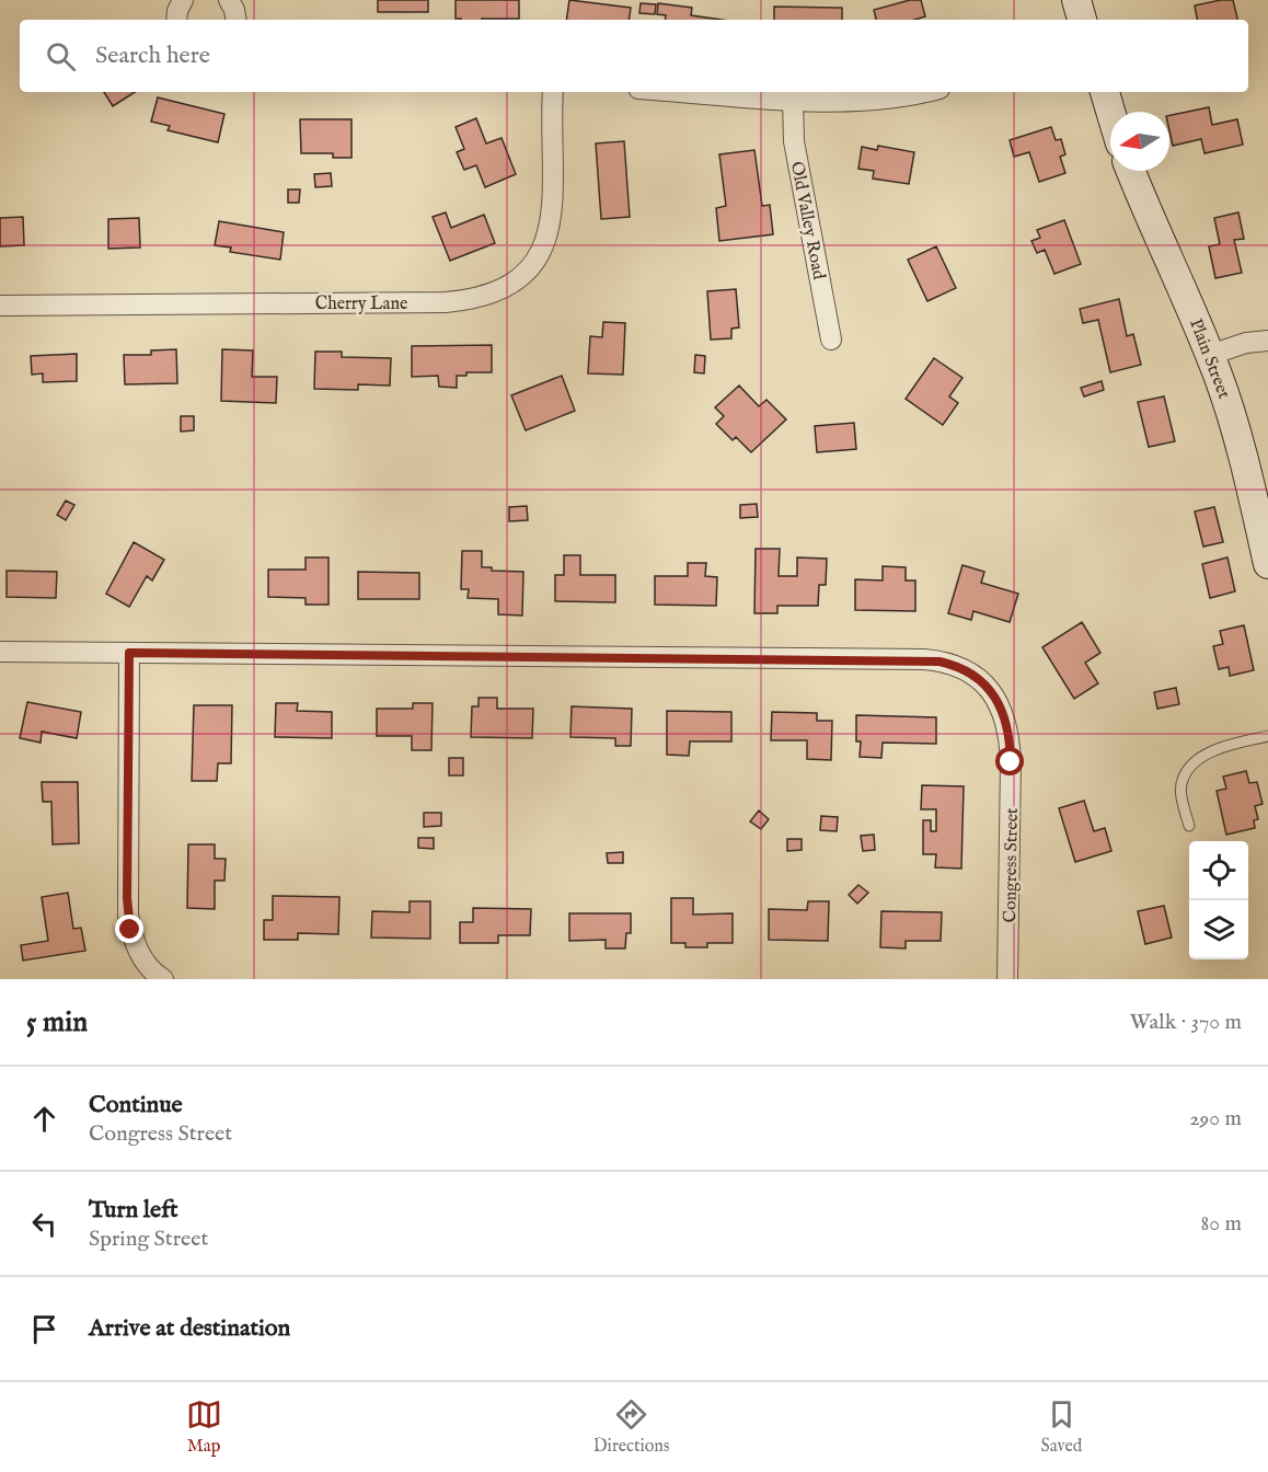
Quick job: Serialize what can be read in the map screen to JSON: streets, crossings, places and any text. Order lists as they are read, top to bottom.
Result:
{
  "streets": {
    "street": [
      "Old Valley Road",
      "Cherry Lane",
      "Plain Street",
      "Congress Street"
    ]
  },
  "north": "left",
  "page": {
    "search": "Search here",
    "heading": ["5 min", "Walk · 370 m"],
    "list": [
      ["Continue", "Congress Street", "290 m"],
      ["Turn left", "Spring Street", "80 m"],
      "Arrive at destination"
    ],
    "nav": ["Map", "Directions", "Saved"]
  }
}
